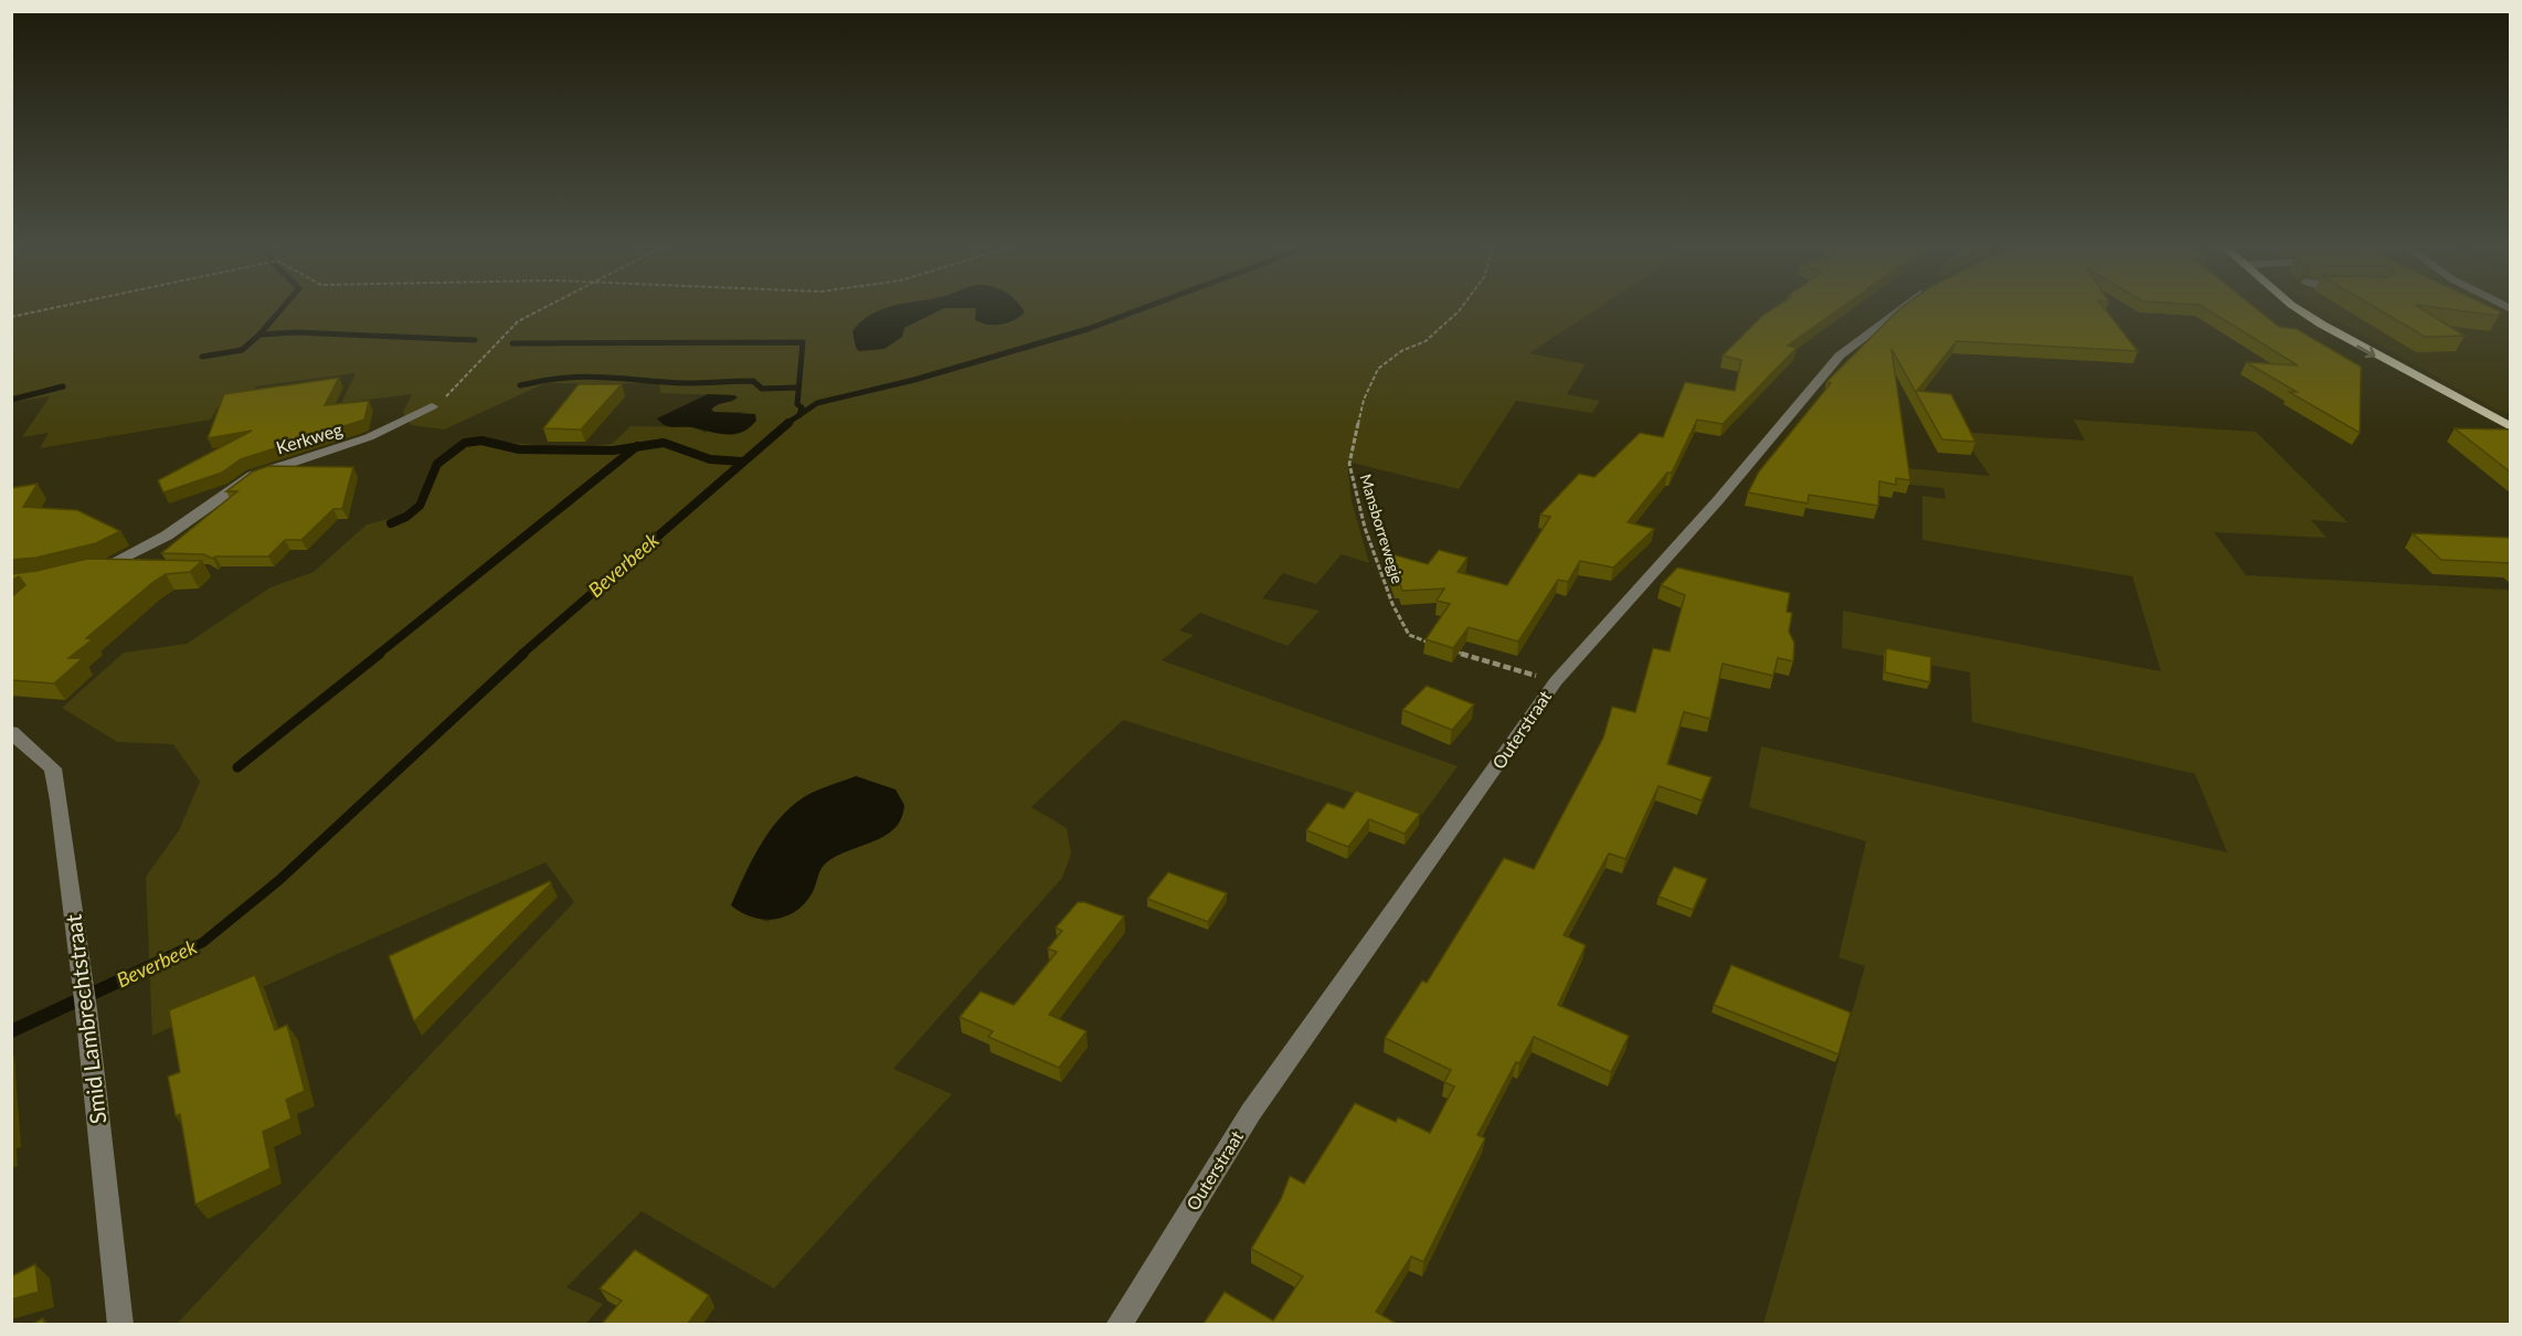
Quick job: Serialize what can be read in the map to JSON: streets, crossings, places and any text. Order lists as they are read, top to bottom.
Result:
{
  "streets": {
    "street": ["Kerkweg", "Outerstraat", "Smid Lambrechtstraat"],
    "path": ["Mansborrewegje"]
  },
  "water": ["Beverbeek"]
}
